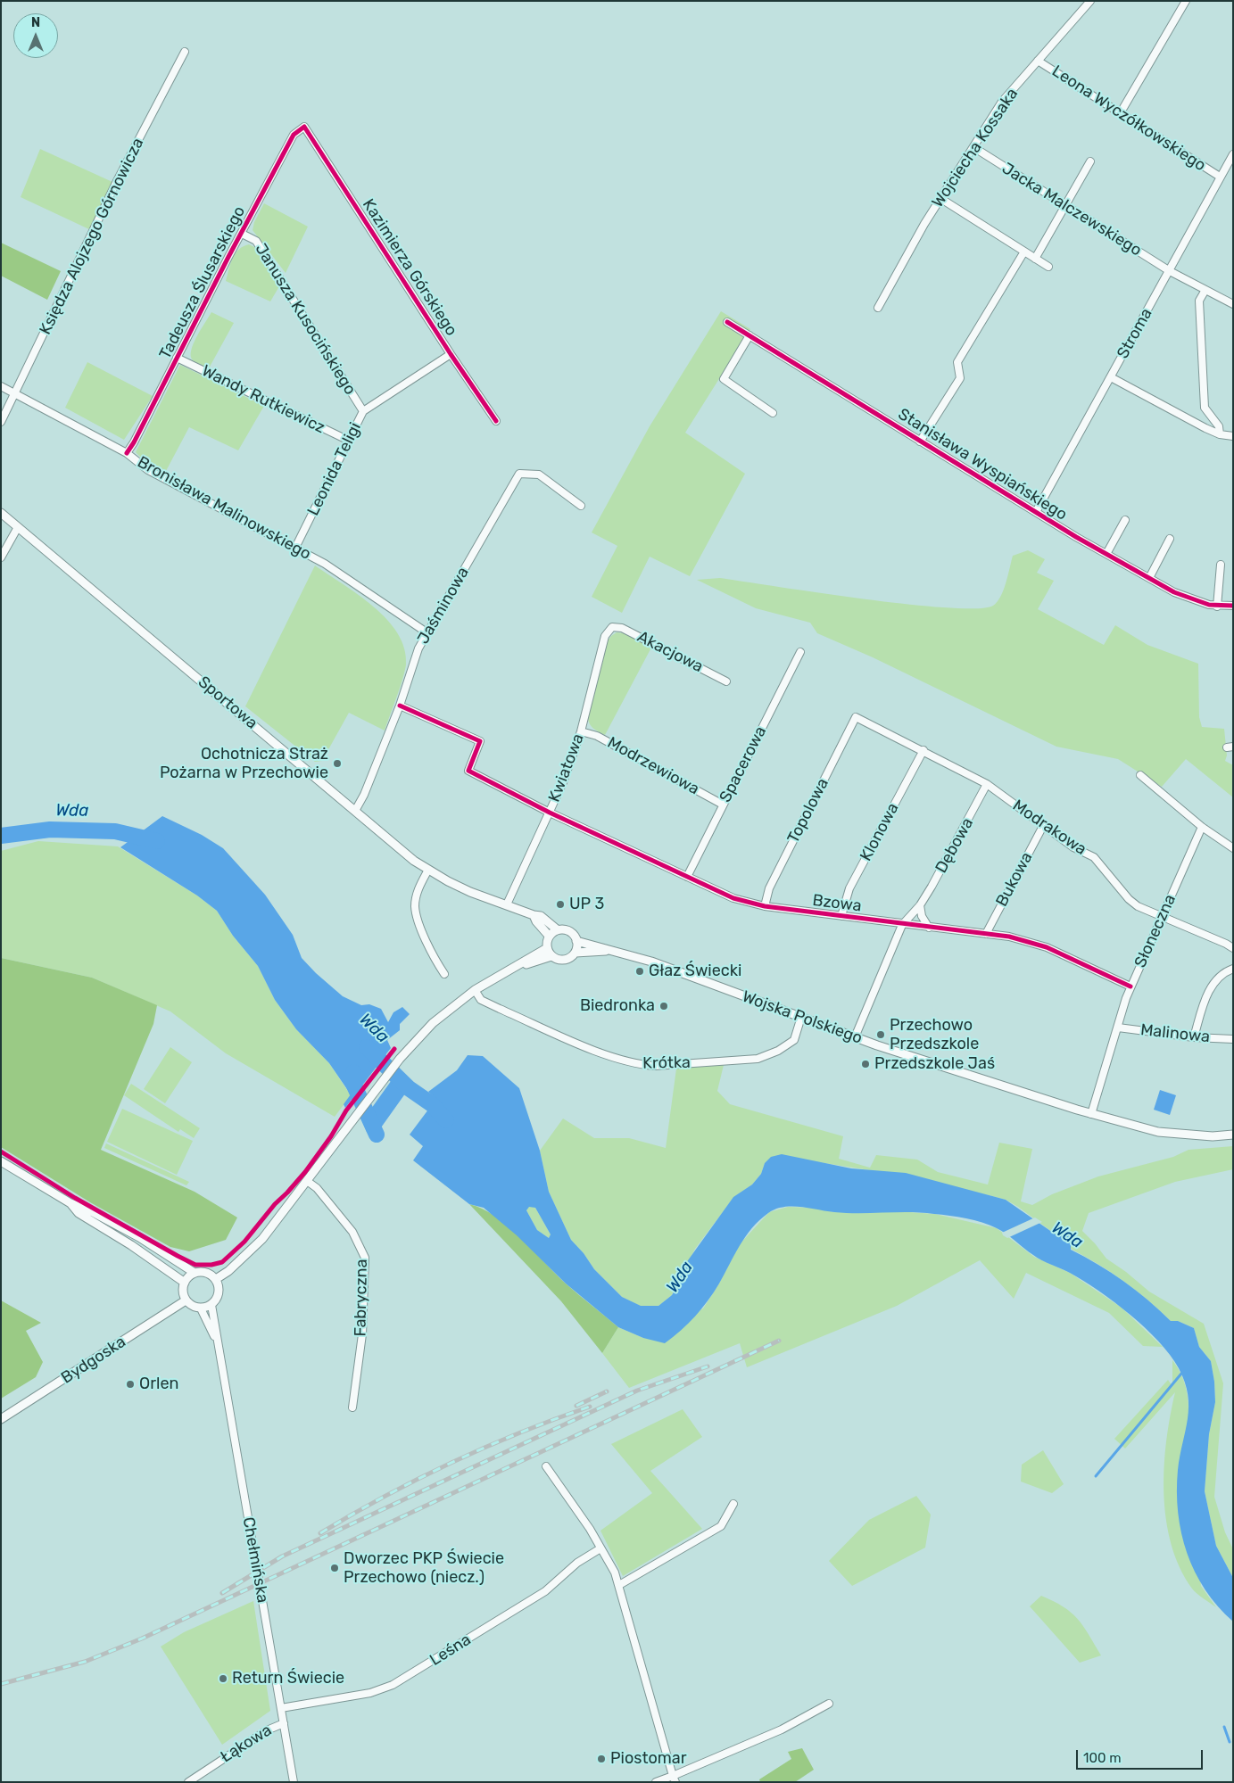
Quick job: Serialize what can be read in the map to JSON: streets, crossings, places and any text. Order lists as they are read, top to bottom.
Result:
{
  "streets": {
    "street": [
      "Leona Wyczółkowskiego",
      "Wojciecha Kossaka",
      "Jacka Malczewskiego",
      "Księdza Alojzego Górnowicza",
      "Kazimierza Górskiego",
      "Tadeusza Ślusarskiego",
      "Janusza Kusocińskiego",
      "Stroma",
      "Wandy Rutkiewicz",
      "Stanisława Wyspiańskiego",
      "Leonida Teligi",
      "Bronisława Malinowskiego",
      "Jaśminowa",
      "Akacjowa",
      "Sportowa",
      "Spacerowa",
      "Modrzewiowa",
      "Kwiatowa",
      "Topolowa",
      "Modrakowa",
      "Klonowa",
      "Dębowa",
      "Bukowa",
      "Bzowa",
      "Słoneczna",
      "Wojska Polskiego",
      "Malinowa",
      "Krótka",
      "Fabryczna",
      "Bydgoska",
      "Chełmińska",
      "Leśna",
      "Łąkowa"
    ]
  },
  "crossings": [
    ["Leona Wyczółkowskiego", "Wojciecha Kossaka"],
    ["Leona Wyczółkowskiego", "Stroma"],
    ["Wojciecha Kossaka", "Jacka Malczewskiego"],
    ["Jacka Malczewskiego", "Stroma"],
    ["Księdza Alojzego Górnowicza", "Bronisława Malinowskiego"],
    ["Kazimierza Górskiego", "Tadeusza Ślusarskiego"],
    ["Kazimierza Górskiego", "Leonida Teligi"],
    ["Tadeusza Ślusarskiego", "Janusza Kusocińskiego"],
    ["Tadeusza Ślusarskiego", "Wandy Rutkiewicz"],
    ["Tadeusza Ślusarskiego", "Bronisława Malinowskiego"],
    ["Janusza Kusocińskiego", "Leonida Teligi"],
    ["Stroma", "Stanisława Wyspiańskiego"],
    ["Wandy Rutkiewicz", "Leonida Teligi"],
    ["Leonida Teligi", "Bronisława Malinowskiego"],
    ["Bronisława Malinowskiego", "Jaśminowa"],
    ["Jaśminowa", "Sportowa"],
    ["Jaśminowa", "Bzowa"],
    ["Akacjowa", "Kwiatowa"],
    ["Sportowa", "Kwiatowa"],
    ["Sportowa", "Wojska Polskiego"],
    ["Spacerowa", "Modrzewiowa"],
    ["Spacerowa", "Bzowa"],
    ["Modrzewiowa", "Kwiatowa"],
    ["Kwiatowa", "Bzowa"],
    ["Topolowa", "Modrakowa"],
    ["Topolowa", "Bzowa"],
    ["Modrakowa", "Klonowa"],
    ["Modrakowa", "Dębowa"],
    ["Modrakowa", "Bukowa"],
    ["Modrakowa", "Słoneczna"],
    ["Klonowa", "Bzowa"],
    ["Dębowa", "Bzowa"],
    ["Bukowa", "Bzowa"],
    ["Bzowa", "Słoneczna"],
    ["Słoneczna", "Wojska Polskiego"],
    ["Słoneczna", "Malinowa"],
    ["Wojska Polskiego", "Krótka"],
    ["Bydgoska", "Chełmińska"],
    ["Chełmińska", "Leśna"],
    ["Chełmińska", "Łąkowa"]
  ],
  "water": ["Wda"],
  "places": [
    "Ochotnicza Straż Pożarna w Przechowie",
    "UP 3",
    "Głaz Świecki",
    "Biedronka",
    "Przechowo Przedszkole",
    "Przedszkole Jaś",
    "Orlen",
    "Dworzec PKP Świecie Przechowo (niecz.)",
    "Return Świecie",
    "Piostomar"
  ],
  "scale_bar": "100 m",
  "north": "top"
}
